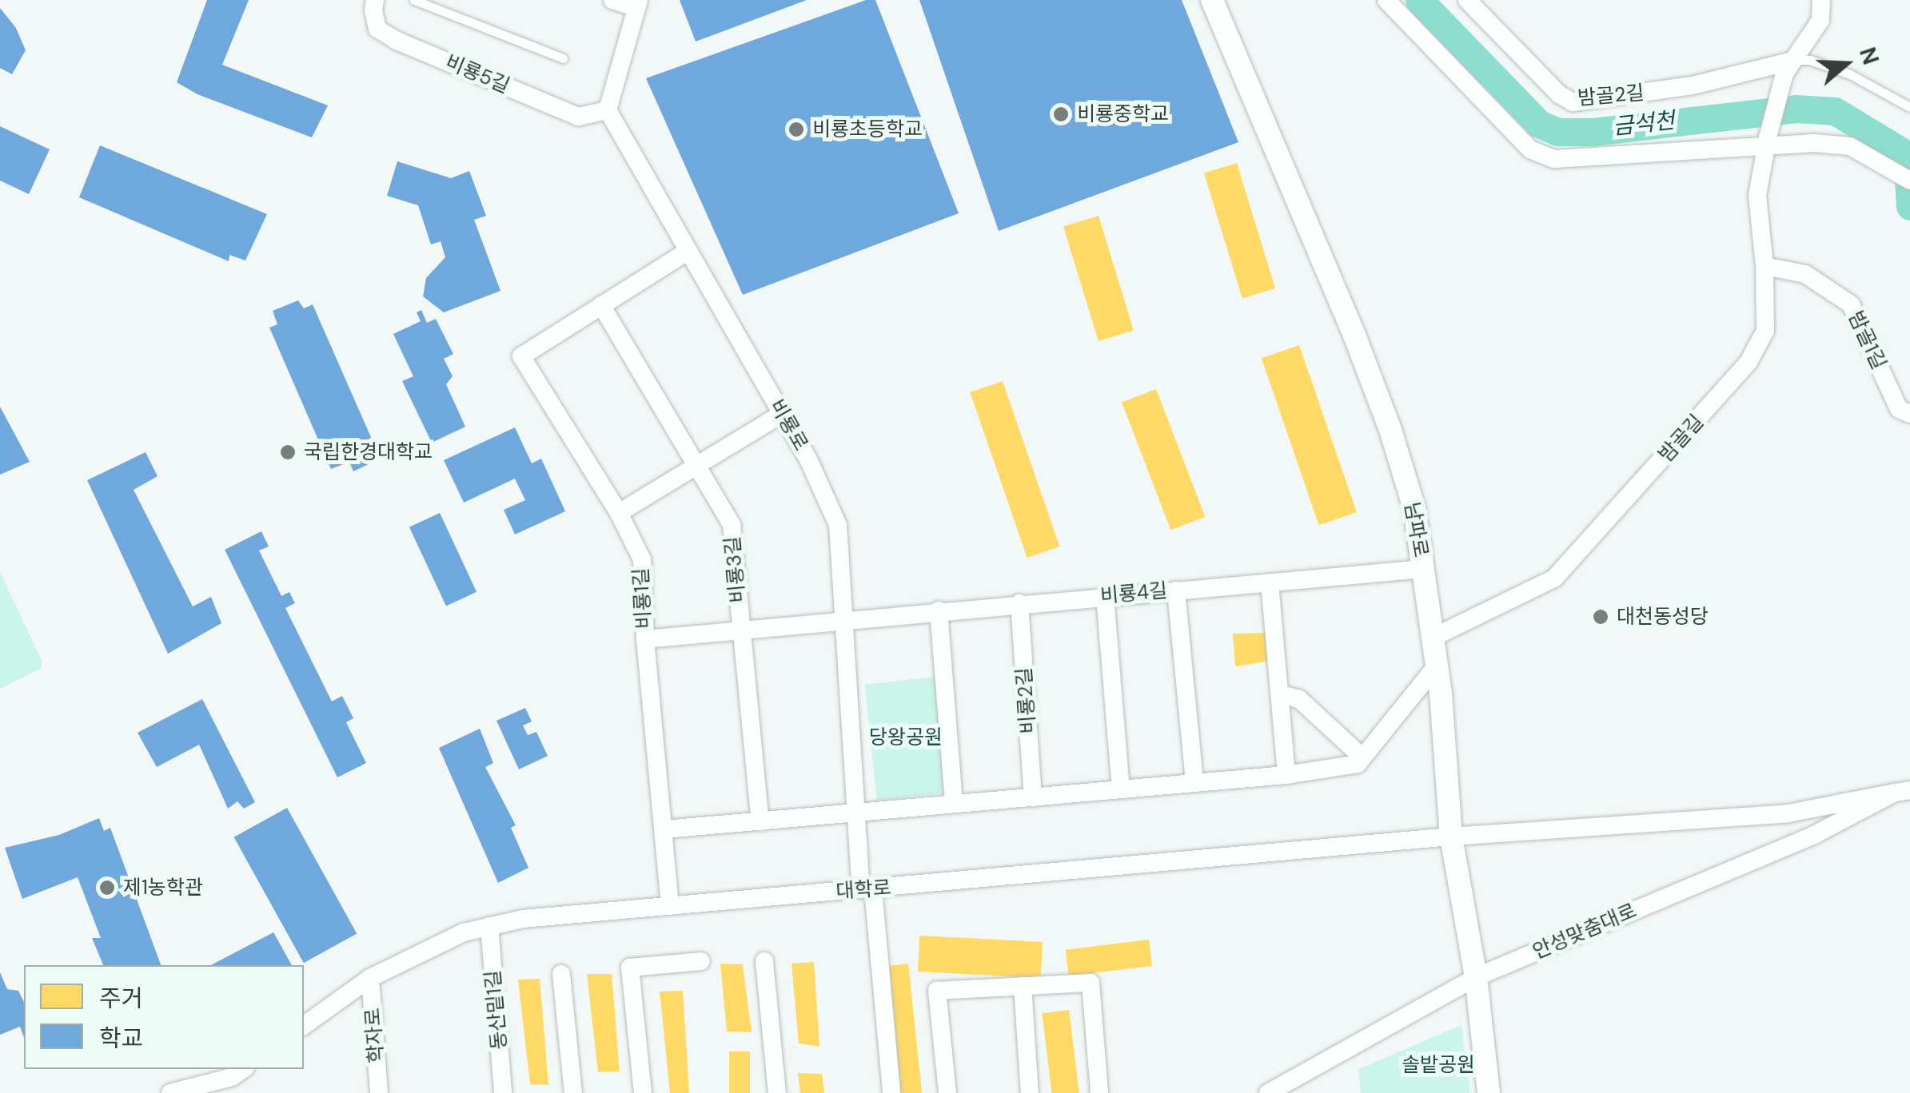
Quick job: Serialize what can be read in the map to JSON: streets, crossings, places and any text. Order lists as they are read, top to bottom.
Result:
{
  "streets": {
    "street": [
      "비룡5길",
      "밤골2길",
      "밤골1길",
      "비룡로",
      "밤골길",
      "남파로",
      "비룡3길",
      "비룡4길",
      "비룡1길",
      "비룡2길",
      "대학로",
      "안성맞춤대로",
      "동산밑1길",
      "학자로"
    ]
  },
  "crossings": [
    ["비룡5길", "비룡로"],
    ["밤골2길", "밤골길"],
    ["밤골1길", "밤골길"],
    ["비룡로", "비룡4길"],
    ["비룡로", "비룡1길"],
    ["비룡로", "대학로"],
    ["밤골길", "남파로"],
    ["남파로", "비룡4길"],
    ["남파로", "대학로"],
    ["남파로", "안성맞춤대로"],
    ["비룡3길", "비룡4길"],
    ["비룡3길", "비룡1길"],
    ["비룡4길", "비룡1길"],
    ["비룡4길", "비룡2길"],
    ["비룡1길", "대학로"],
    ["대학로", "안성맞춤대로"],
    ["대학로", "동산밑1길"],
    ["대학로", "학자로"]
  ],
  "water": ["금석천"],
  "parks": ["당왕공원", "솔밭공원"],
  "places": [
    "비룡중학교",
    "비룡초등학교",
    "국립한경대학교",
    "대천동성당",
    "제1농학관"
  ],
  "legend": ["주거", "학교"],
  "north": "right"
}
